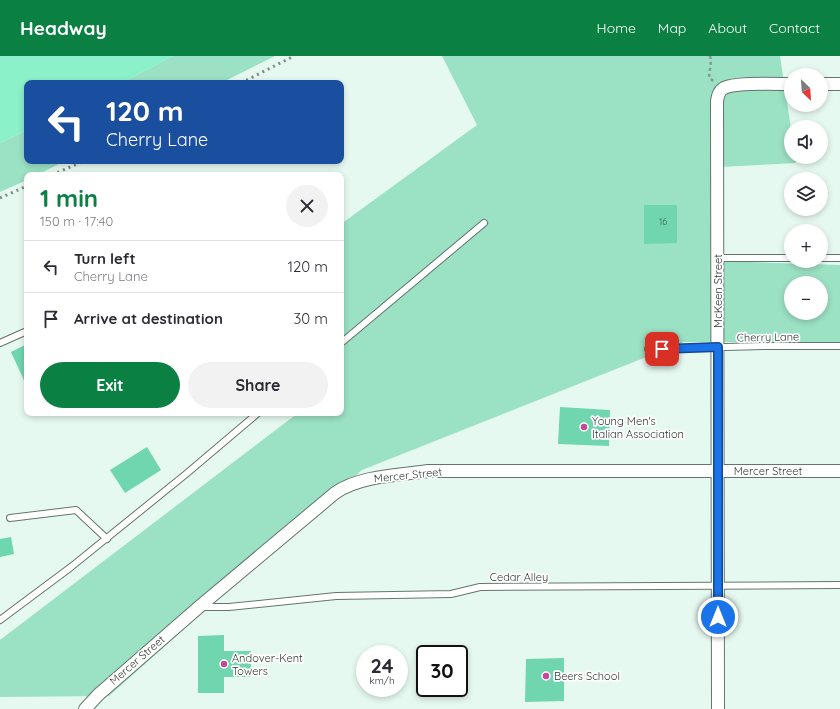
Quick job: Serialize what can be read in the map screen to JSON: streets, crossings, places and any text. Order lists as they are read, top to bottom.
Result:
{
  "streets": {
    "street": ["McKeen Street", "Mercer Street"],
    "lane": ["Cherry Lane", "Cedar Alley"]
  },
  "crossings": [
    ["McKeen Street", "Cherry Lane"],
    ["McKeen Street", "Mercer Street"],
    ["McKeen Street", "Cedar Alley"],
    ["Mercer Street", "Cedar Alley"]
  ],
  "places": ["Young Men's Italian Association", "Andover-Kent Towers", "Beers School"],
  "house_numbers": ["16"],
  "north": "bottom right",
  "page": {
    "header": "Headway",
    "nav": [
      "Home",
      "Map",
      "About",
      "Contact"
    ],
    "map_buttons": ["+", "−"],
    "turn": ["120 m", "Cherry Lane"],
    "heading": ["1 min", "150 m · 17:40"],
    "list": [
      {
        "name": "Turn left",
        "note": "Cherry Lane",
        "value": "120 m"
      },
      {
        "name": "Arrive at destination",
        "value": "30 m"
      }
    ],
    "buttons": ["Exit", "Share"],
    "speed": "24 km/h",
    "limit": "30"
  }
}
